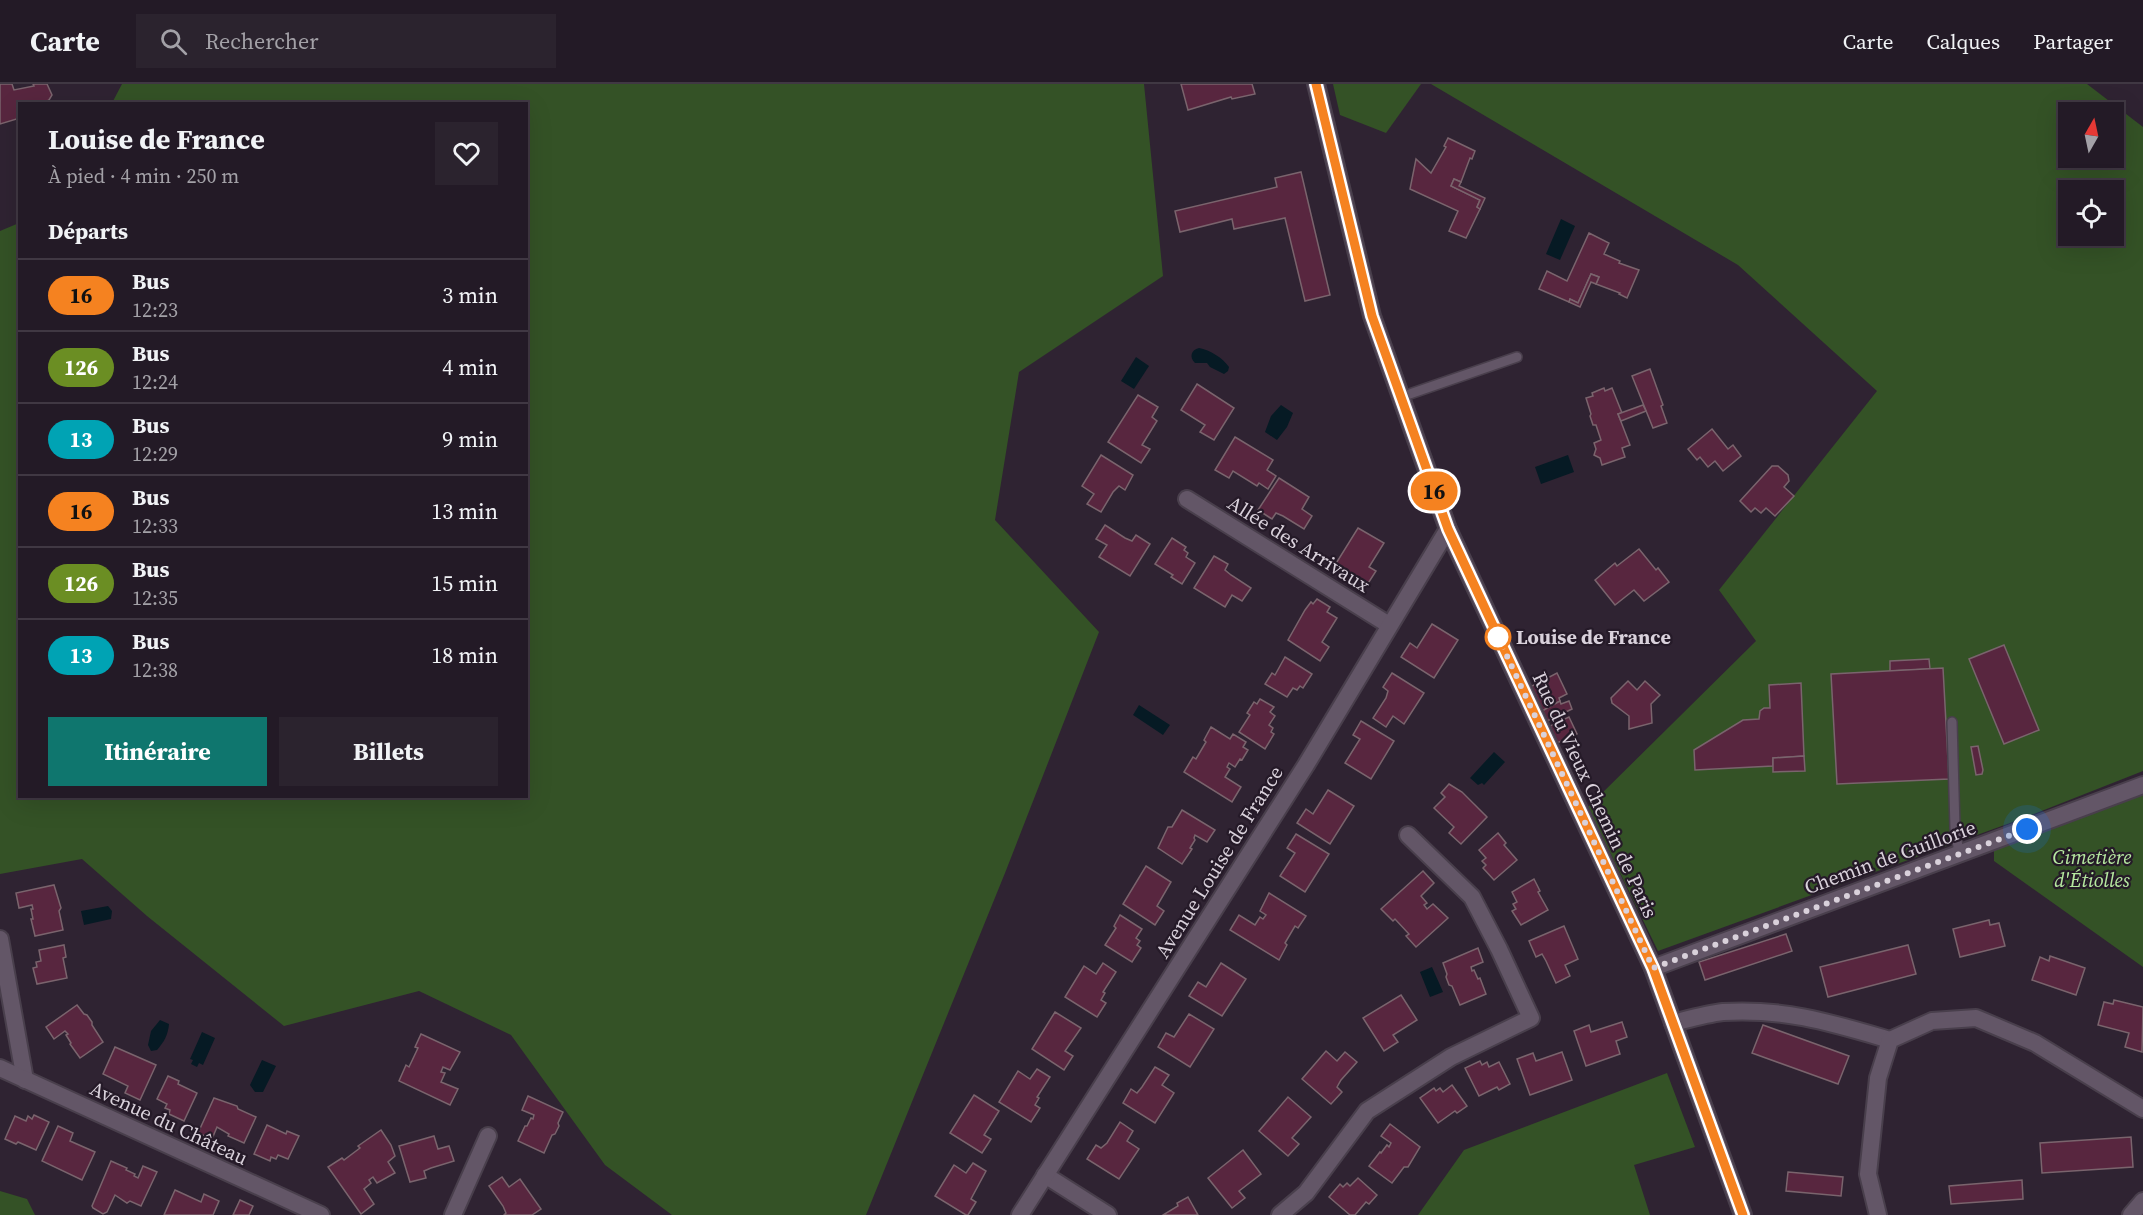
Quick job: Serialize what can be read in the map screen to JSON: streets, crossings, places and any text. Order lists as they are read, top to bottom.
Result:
{
  "streets": {
    "street": [
      "Allée des Arrivaux",
      "Rue du Vieux Chemin de Paris",
      "Chemin de Guillorie",
      "Avenue Louise de France",
      "Avenue du Château"
    ]
  },
  "crossings": [
    ["Allée des Arrivaux", "Avenue Louise de France"],
    ["Rue du Vieux Chemin de Paris", "Chemin de Guillorie"],
    ["Rue du Vieux Chemin de Paris", "Avenue Louise de France"]
  ],
  "parks": ["Cimetière d'Étiolles"],
  "places": ["Louise de France"],
  "lines": ["bus line 16"],
  "north": "top",
  "page": {
    "header": "Carte",
    "search": "Rechercher",
    "nav": ["Carte", "Calques", "Partager"],
    "on_map": "16",
    "heading": [
      ["Louise de France", "À pied · 4 min · 250 m"],
      "Départs"
    ],
    "list": [
      {
        "mark": "16",
        "name": "Bus",
        "note": "12:23",
        "value": "3 min"
      },
      {
        "mark": "126",
        "name": "Bus",
        "note": "12:24",
        "value": "4 min"
      },
      {
        "mark": "13",
        "name": "Bus",
        "note": "12:29",
        "value": "9 min"
      },
      {
        "mark": "16",
        "name": "Bus",
        "note": "12:33",
        "value": "13 min"
      },
      {
        "mark": "126",
        "name": "Bus",
        "note": "12:35",
        "value": "15 min"
      },
      {
        "mark": "13",
        "name": "Bus",
        "note": "12:38",
        "value": "18 min"
      }
    ],
    "buttons": ["Itinéraire", "Billets"]
  }
}
